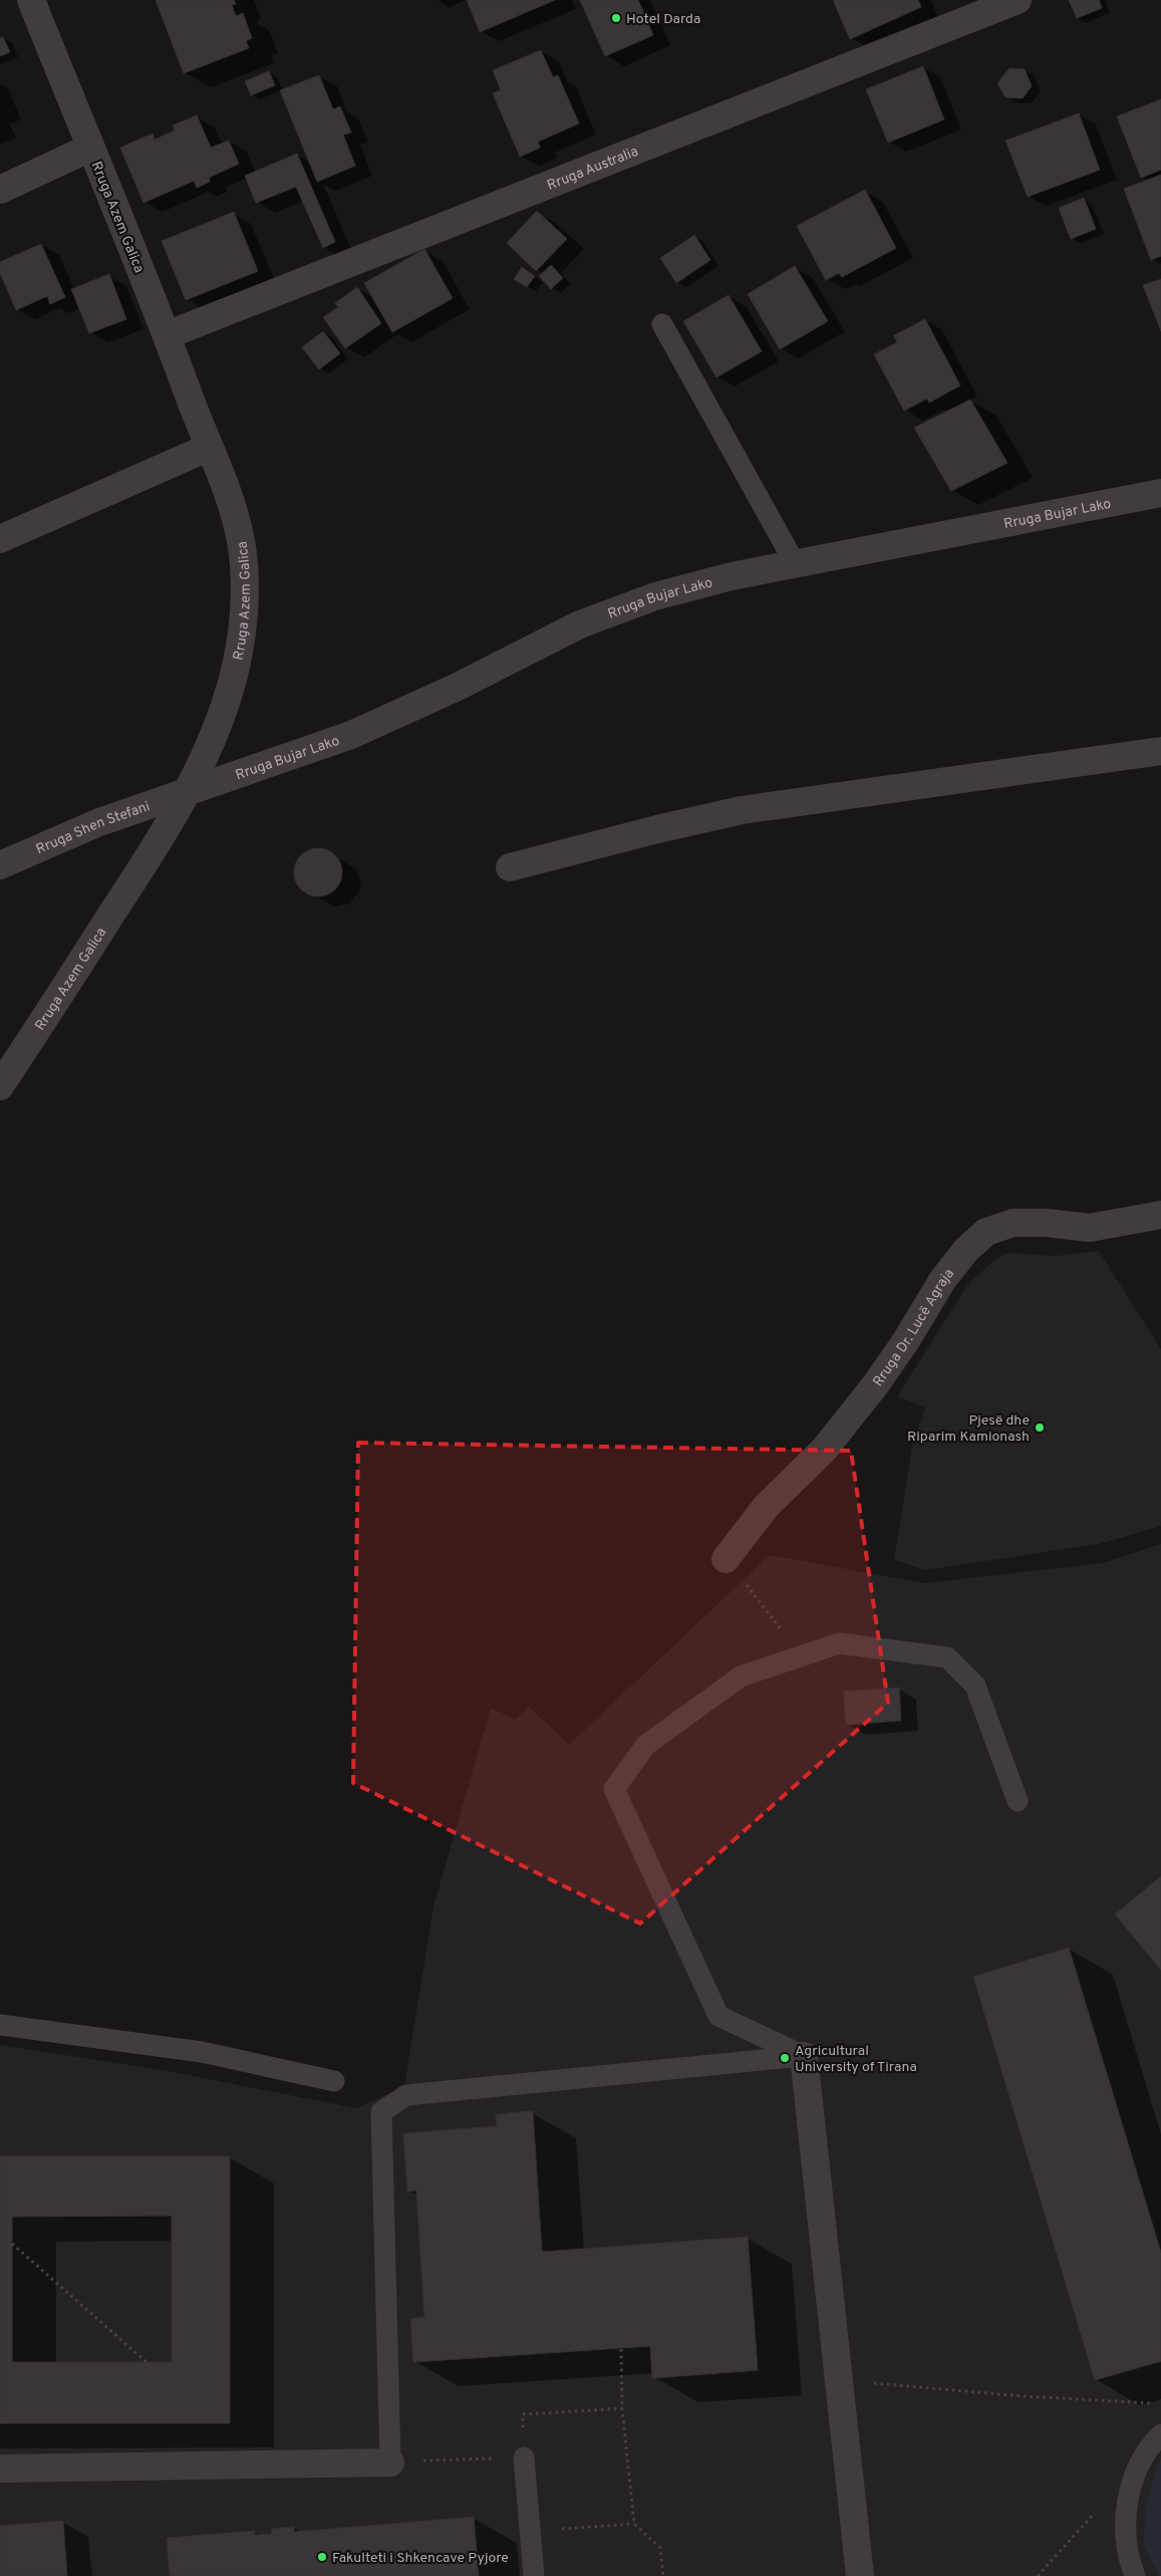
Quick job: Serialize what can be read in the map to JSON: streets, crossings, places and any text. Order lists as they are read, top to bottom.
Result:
{
  "streets": {
    "street": [
      "Rruga Australia",
      "Rruga Azem Galica",
      "Rruga Bujar Lako",
      "Rruga Shen Stefani",
      "Rruga Dr. Lucë Agraja"
    ]
  },
  "crossings": [
    ["Rruga Australia", "Rruga Azem Galica"],
    ["Rruga Azem Galica", "Rruga Bujar Lako"],
    ["Rruga Azem Galica", "Rruga Shen Stefani"],
    ["Rruga Bujar Lako", "Rruga Shen Stefani"]
  ],
  "places": [
    "Hotel Darda",
    "Pjesë dhe Riparim Kamionash",
    "Agricultural University of Tirana",
    "Fakulteti i Shkencave Pyjore"
  ]
}
